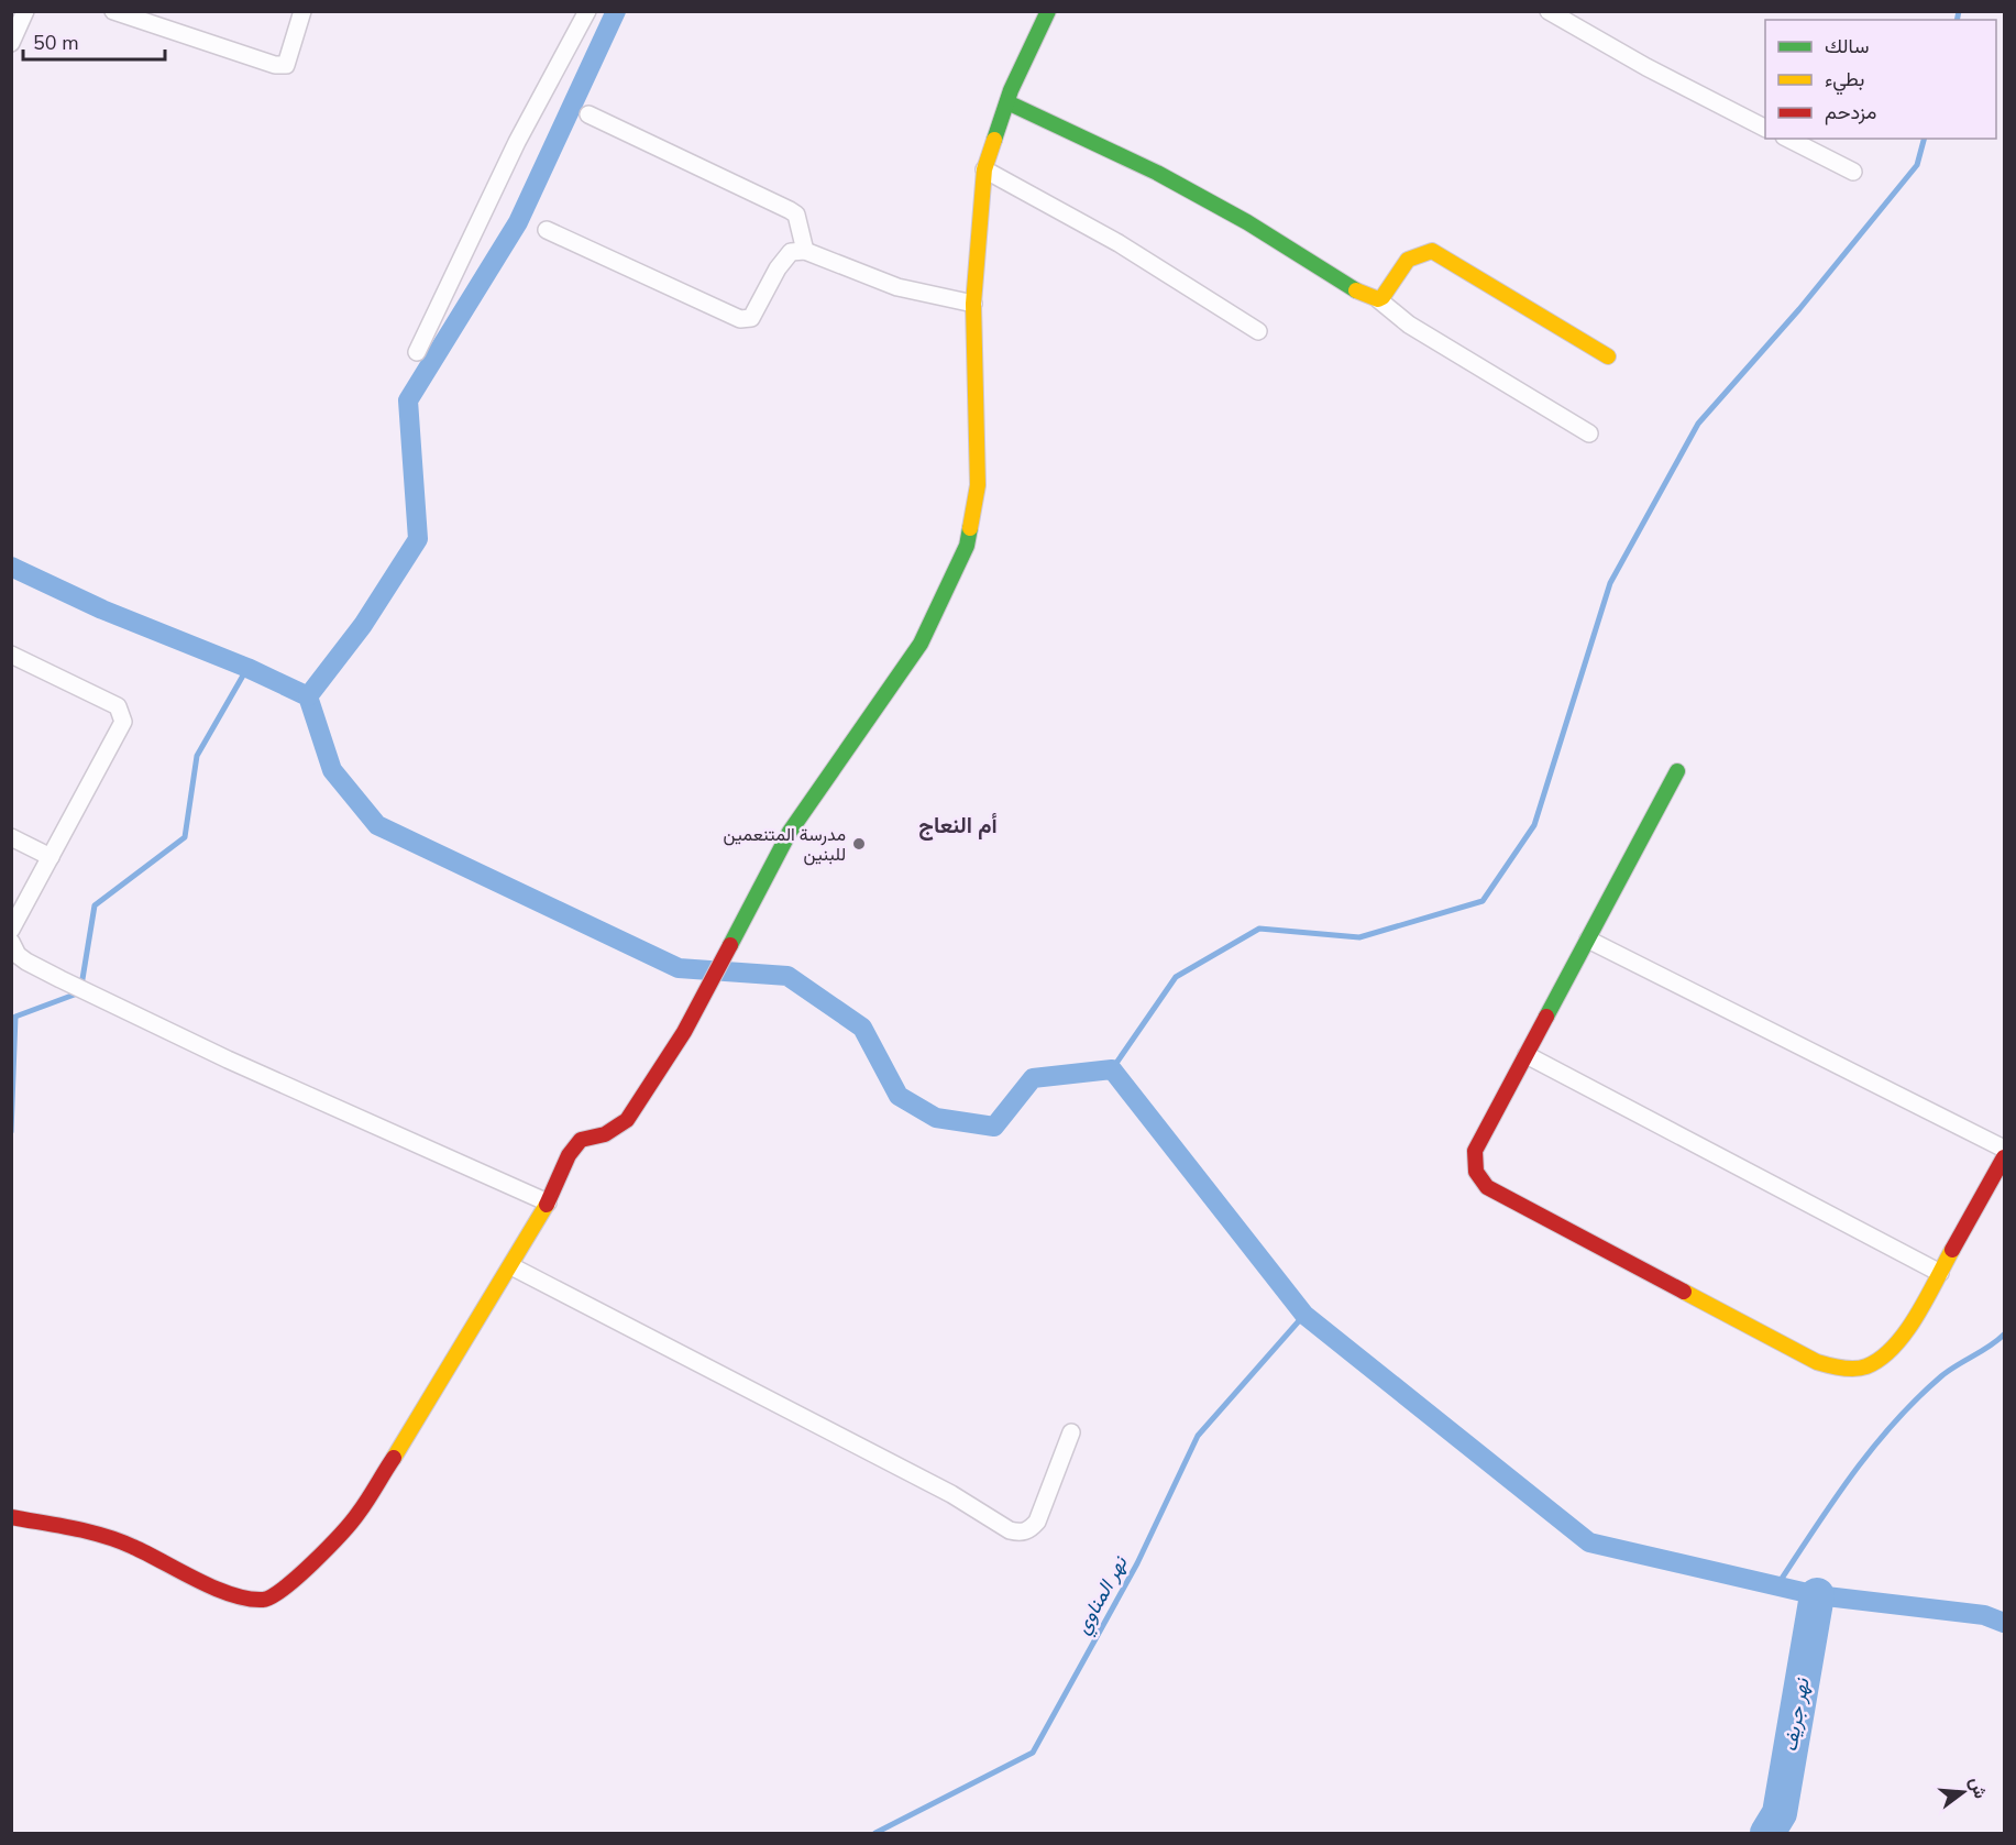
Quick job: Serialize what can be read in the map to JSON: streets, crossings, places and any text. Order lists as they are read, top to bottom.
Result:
{
  "districts": ["أم النعاج"],
  "water": ["نهر المناوي", "نهر جريف"],
  "places": ["مدرسة المتنعمين للبنين"],
  "legend": ["سالك", "بطيء", "مزدحم"],
  "scale_bar": "50 m",
  "north": "right"
}
